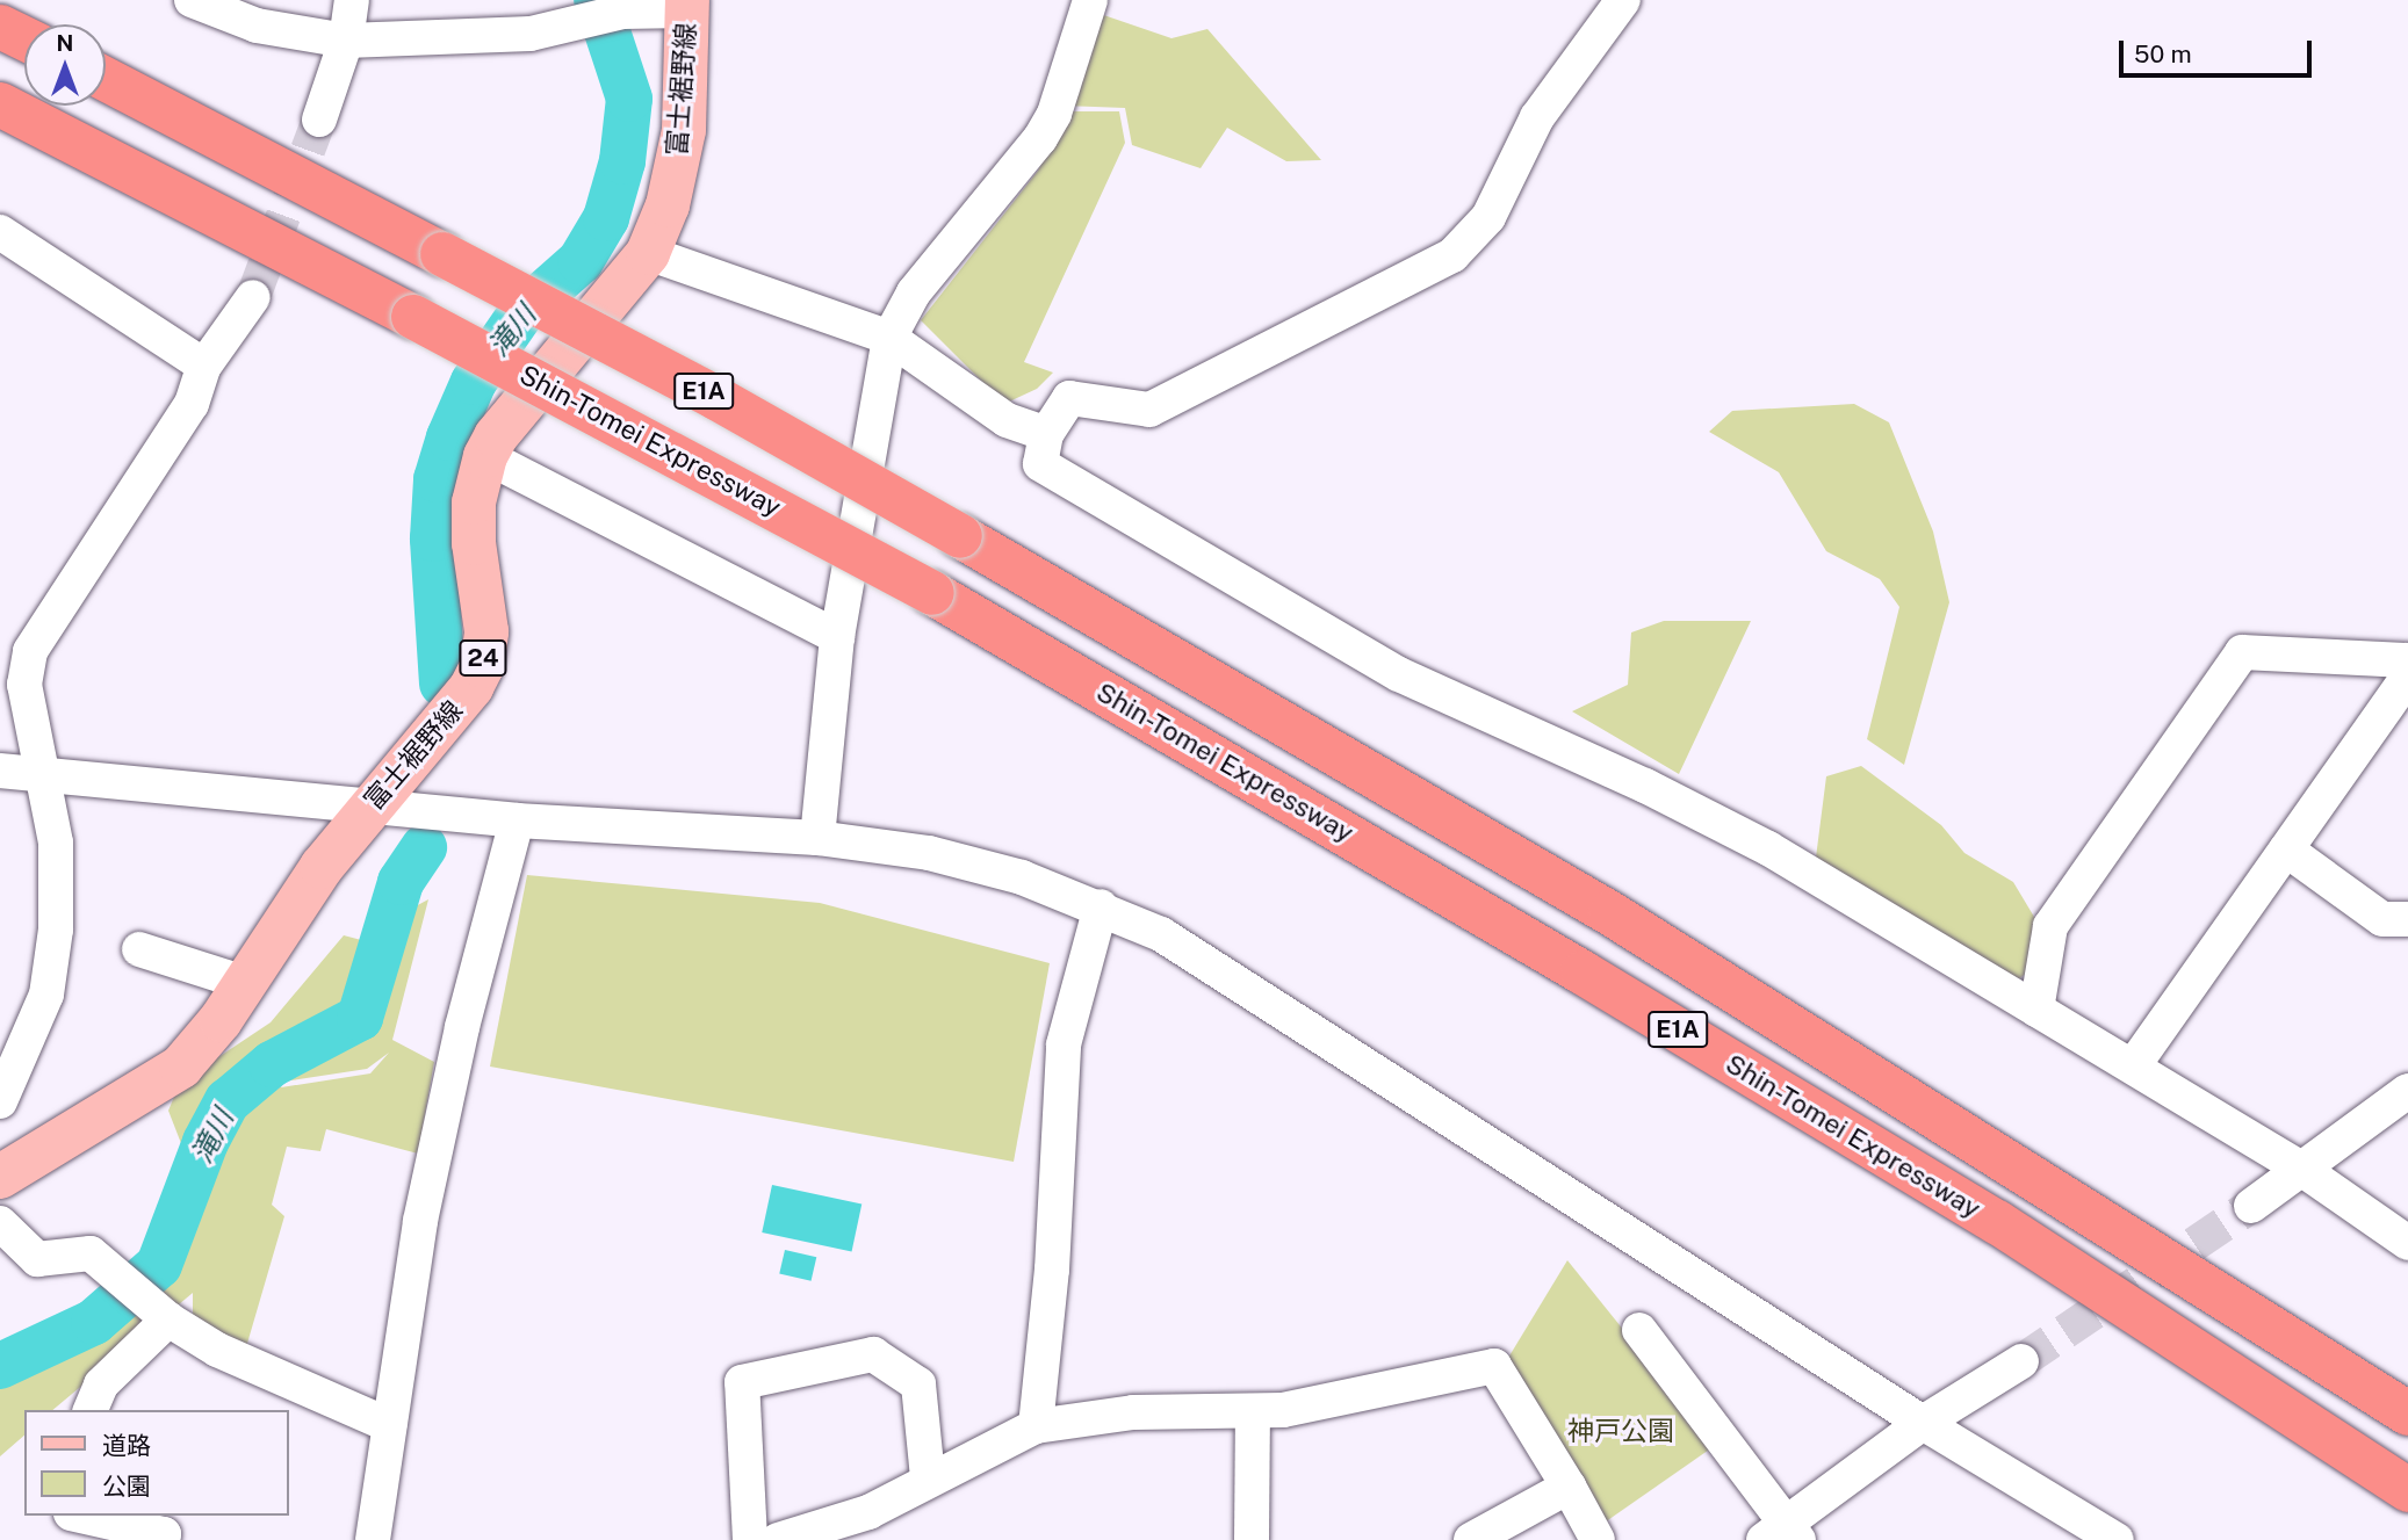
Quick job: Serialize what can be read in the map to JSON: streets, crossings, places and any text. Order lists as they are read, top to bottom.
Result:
{
  "streets": {
    "highway": ["E1A", "Shin-Tomei Expressway"],
    "main road": ["富士裾野線", "24"]
  },
  "water": ["滝川"],
  "parks": ["神戸公園"],
  "legend": ["道路", "公園"],
  "scale_bar": "50 m",
  "north": "top"
}
